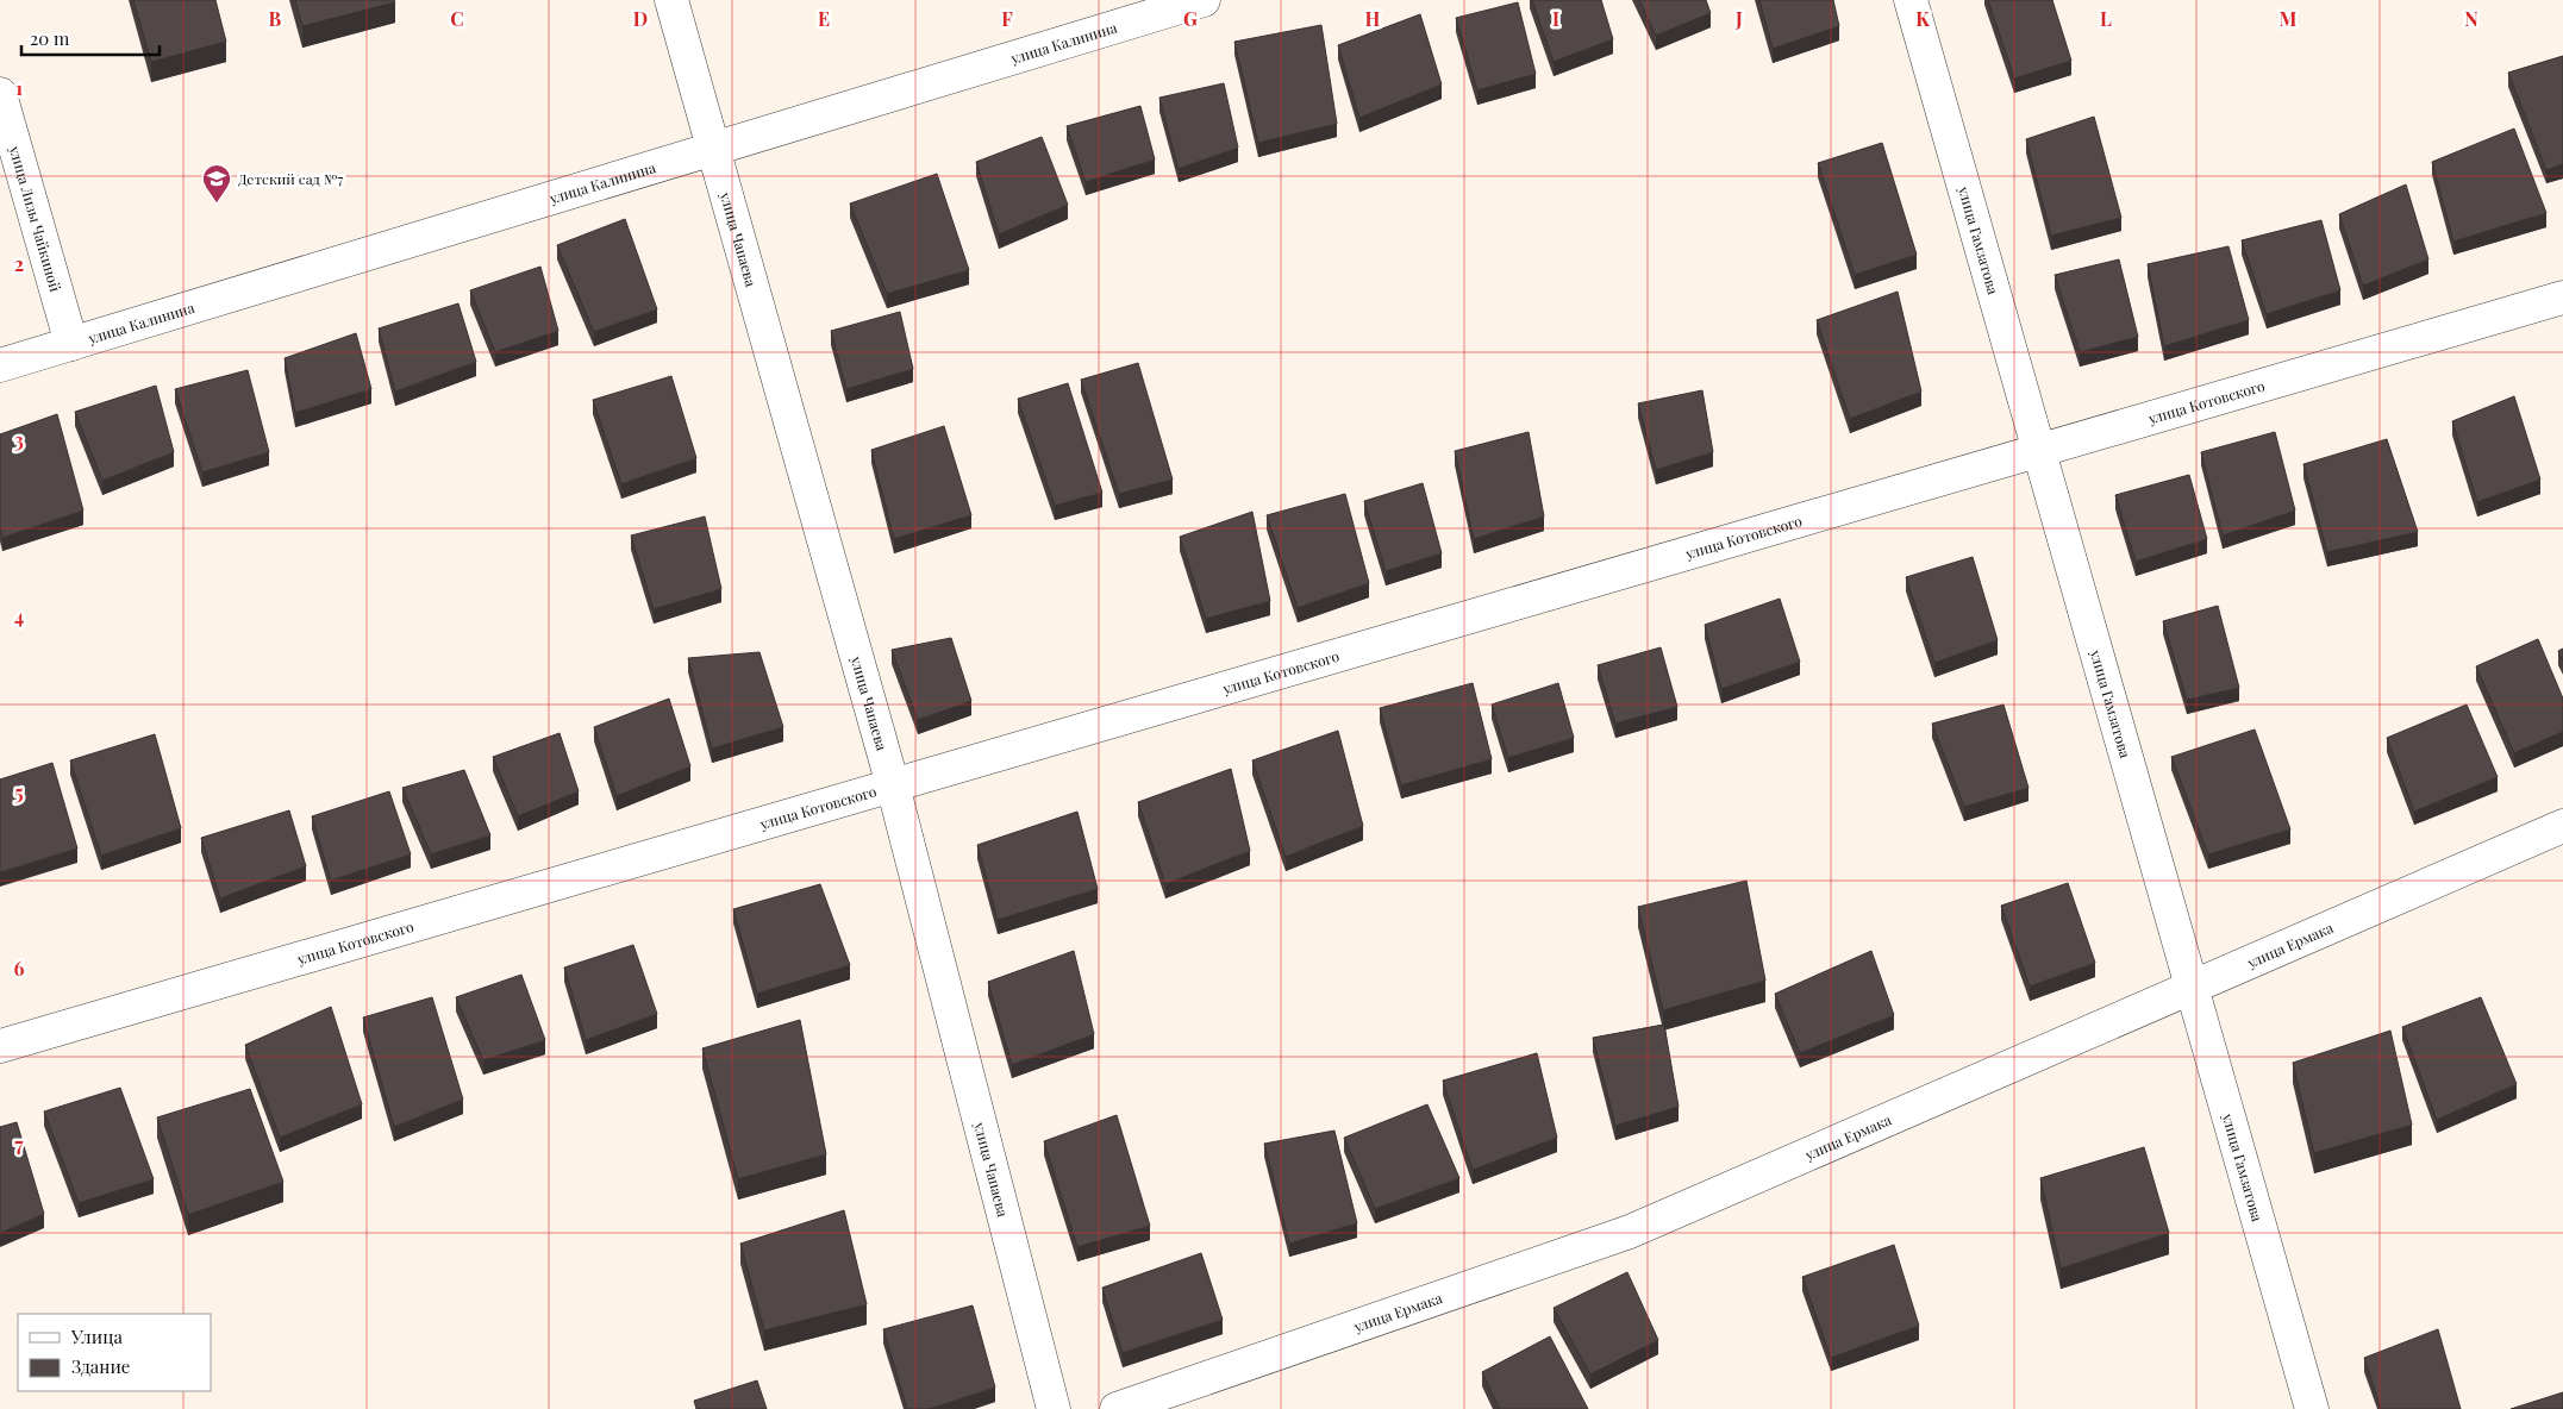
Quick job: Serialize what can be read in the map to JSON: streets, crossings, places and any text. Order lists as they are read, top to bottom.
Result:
{
  "streets": {
    "street": [
      "улица Калинина",
      "улица Лизы Чайкиной",
      "улица Чапаева",
      "улица Гамзатова",
      "улица Котовского",
      "улица Ермака"
    ]
  },
  "crossings": [
    ["улица Калинина", "улица Лизы Чайкиной"],
    ["улица Калинина", "улица Чапаева"],
    ["улица Чапаева", "улица Котовского"],
    ["улица Гамзатова", "улица Котовского"],
    ["улица Гамзатова", "улица Ермака"]
  ],
  "places": {
    "school or university": ["Детский сад №7"]
  },
  "legend": ["Улица", "Здание"],
  "scale_bar": "20 m",
  "grid": {
    "columns": [
      "B",
      "C",
      "D",
      "E",
      "F",
      "G",
      "H",
      "I",
      "J",
      "K",
      "L",
      "M",
      "N"
    ],
    "rows": [
      "1",
      "2",
      "3",
      "4",
      "5",
      "6",
      "7"
    ]
  }
}
